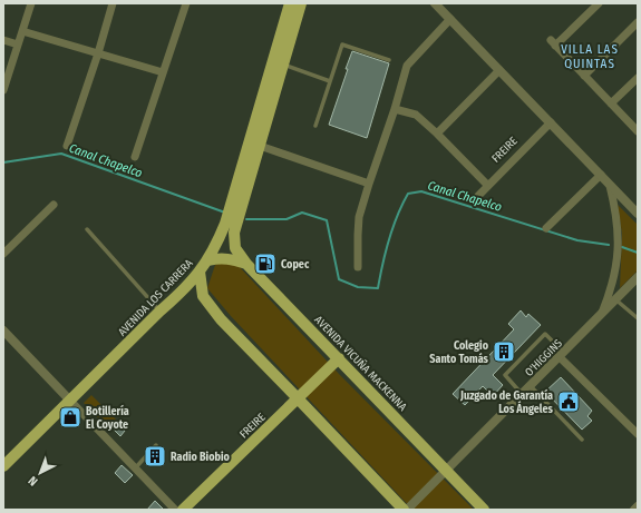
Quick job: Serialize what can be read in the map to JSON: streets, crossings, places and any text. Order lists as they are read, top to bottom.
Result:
{
  "streets": {
    "main road": ["FREIRE", "AVENIDA LOS CARRERA", "AVENIDA VICUÑA MACKENNA"],
    "street": ["O'HIGGINS"]
  },
  "crossings": [
    ["FREIRE", "AVENIDA VICUÑA MACKENNA"],
    ["O'HIGGINS", "AVENIDA VICUÑA MACKENNA"]
  ],
  "districts": ["VILLA LAS QUINTAS"],
  "water": ["Canal Chapelco"],
  "places": {
    "fuel station": ["Copec"],
    "building": ["Colegio Santo Tomás", "Radio Biobio"],
    "public building": ["Juzgado de Garantía Los Ángeles"],
    "shop": ["Botillería El Coyote"]
  },
  "north": "bottom left"
}
